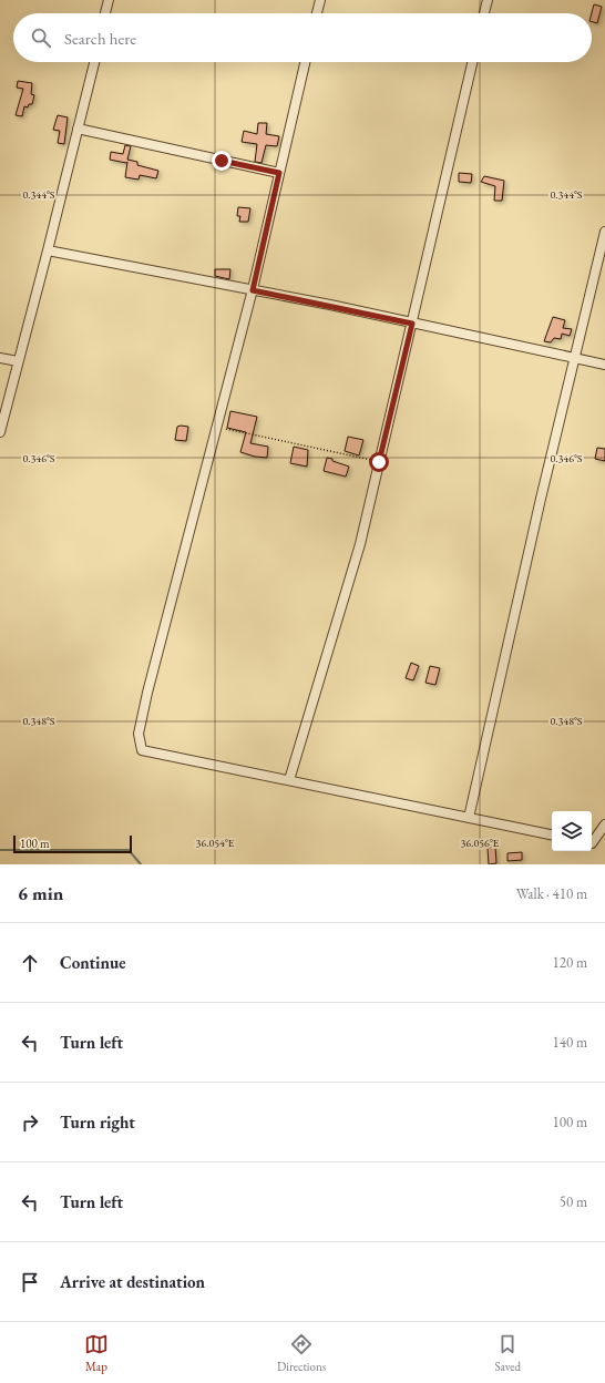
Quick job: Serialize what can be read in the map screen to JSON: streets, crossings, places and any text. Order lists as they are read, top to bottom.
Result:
{
  "scale_bar": "100 m",
  "page": {
    "search": "Search here",
    "scale": "100 m",
    "heading": ["6 min", "Walk · 410 m"],
    "list": [
      ["Continue", "120 m"],
      ["Turn left", "140 m"],
      ["Turn right", "100 m"],
      ["Turn left", "50 m"],
      "Arrive at destination"
    ],
    "nav": ["Map", "Directions", "Saved"]
  },
  "coordinates": [
    "0.344°S",
    "0.346°S",
    "0.348°S",
    "36.054°E",
    "36.056°E"
  ]
}
